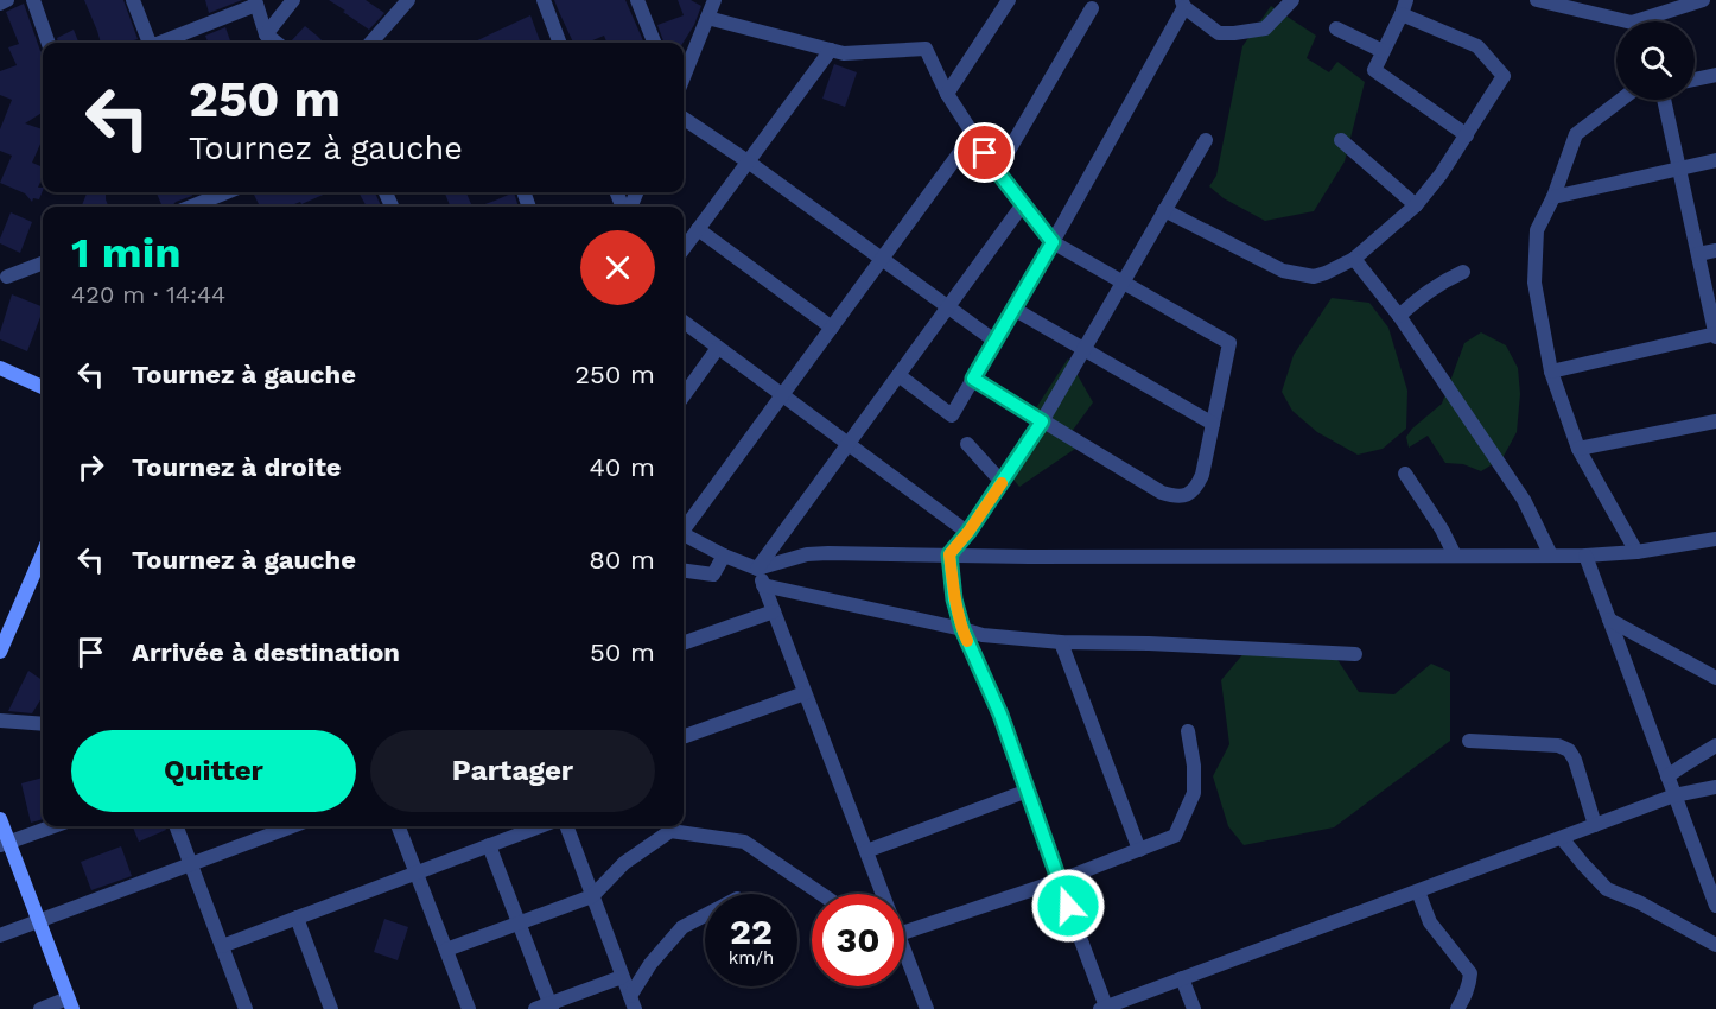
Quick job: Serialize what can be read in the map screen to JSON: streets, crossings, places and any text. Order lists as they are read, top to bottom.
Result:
{
  "page": {
    "turn": ["250 m", "Tournez à gauche"],
    "heading": ["1 min", "420 m · 14:44"],
    "list": [
      {
        "name": "Tournez à gauche",
        "value": "250 m"
      },
      {
        "name": "Tournez à droite",
        "value": "40 m"
      },
      {
        "name": "Tournez à gauche",
        "value": "80 m"
      },
      {
        "name": "Arrivée à destination",
        "value": "50 m"
      }
    ],
    "buttons": ["Quitter", "Partager"],
    "speed": "22 km/h",
    "limit": "30"
  }
}
